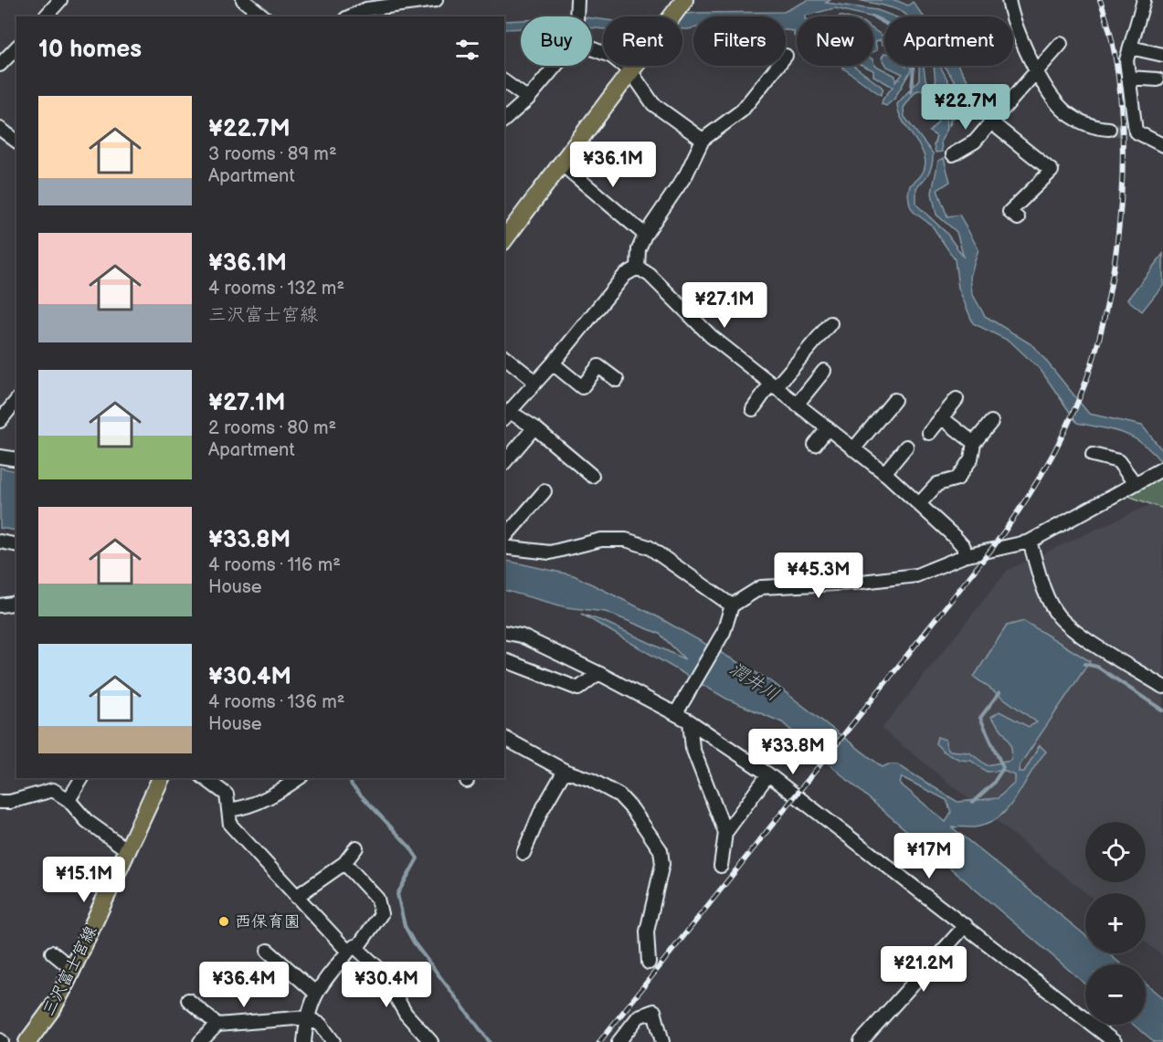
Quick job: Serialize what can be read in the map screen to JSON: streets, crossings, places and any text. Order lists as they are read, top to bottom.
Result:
{
  "streets": {
    "main road": ["三沢富士宮線"]
  },
  "water": ["潤井川"],
  "places": ["西保育園"],
  "page": {
    "chip": [
      "Buy",
      "Rent",
      "Filters",
      "New",
      "Apartment"
    ],
    "heading": "10 homes",
    "list": [
      {
        "name": "¥22.7M",
        "note": "3 rooms · 89 m² · Apartment"
      },
      {
        "name": "¥36.1M",
        "note": "4 rooms · 132 m² · 三沢富士宮線"
      },
      {
        "name": "¥27.1M",
        "note": "2 rooms · 80 m² · Apartment"
      },
      {
        "name": "¥33.8M",
        "note": "4 rooms · 116 m² · House"
      },
      {
        "name": "¥30.4M",
        "note": "4 rooms · 136 m² · House"
      }
    ],
    "price": [
      "¥22.7M",
      "¥36.1M",
      "¥27.1M",
      "¥45.3M",
      "¥33.8M",
      "¥17M",
      "¥15.1M",
      "¥21.2M",
      "¥36.4M",
      "¥30.4M"
    ],
    "map_buttons": ["+", "−"]
  }
}
